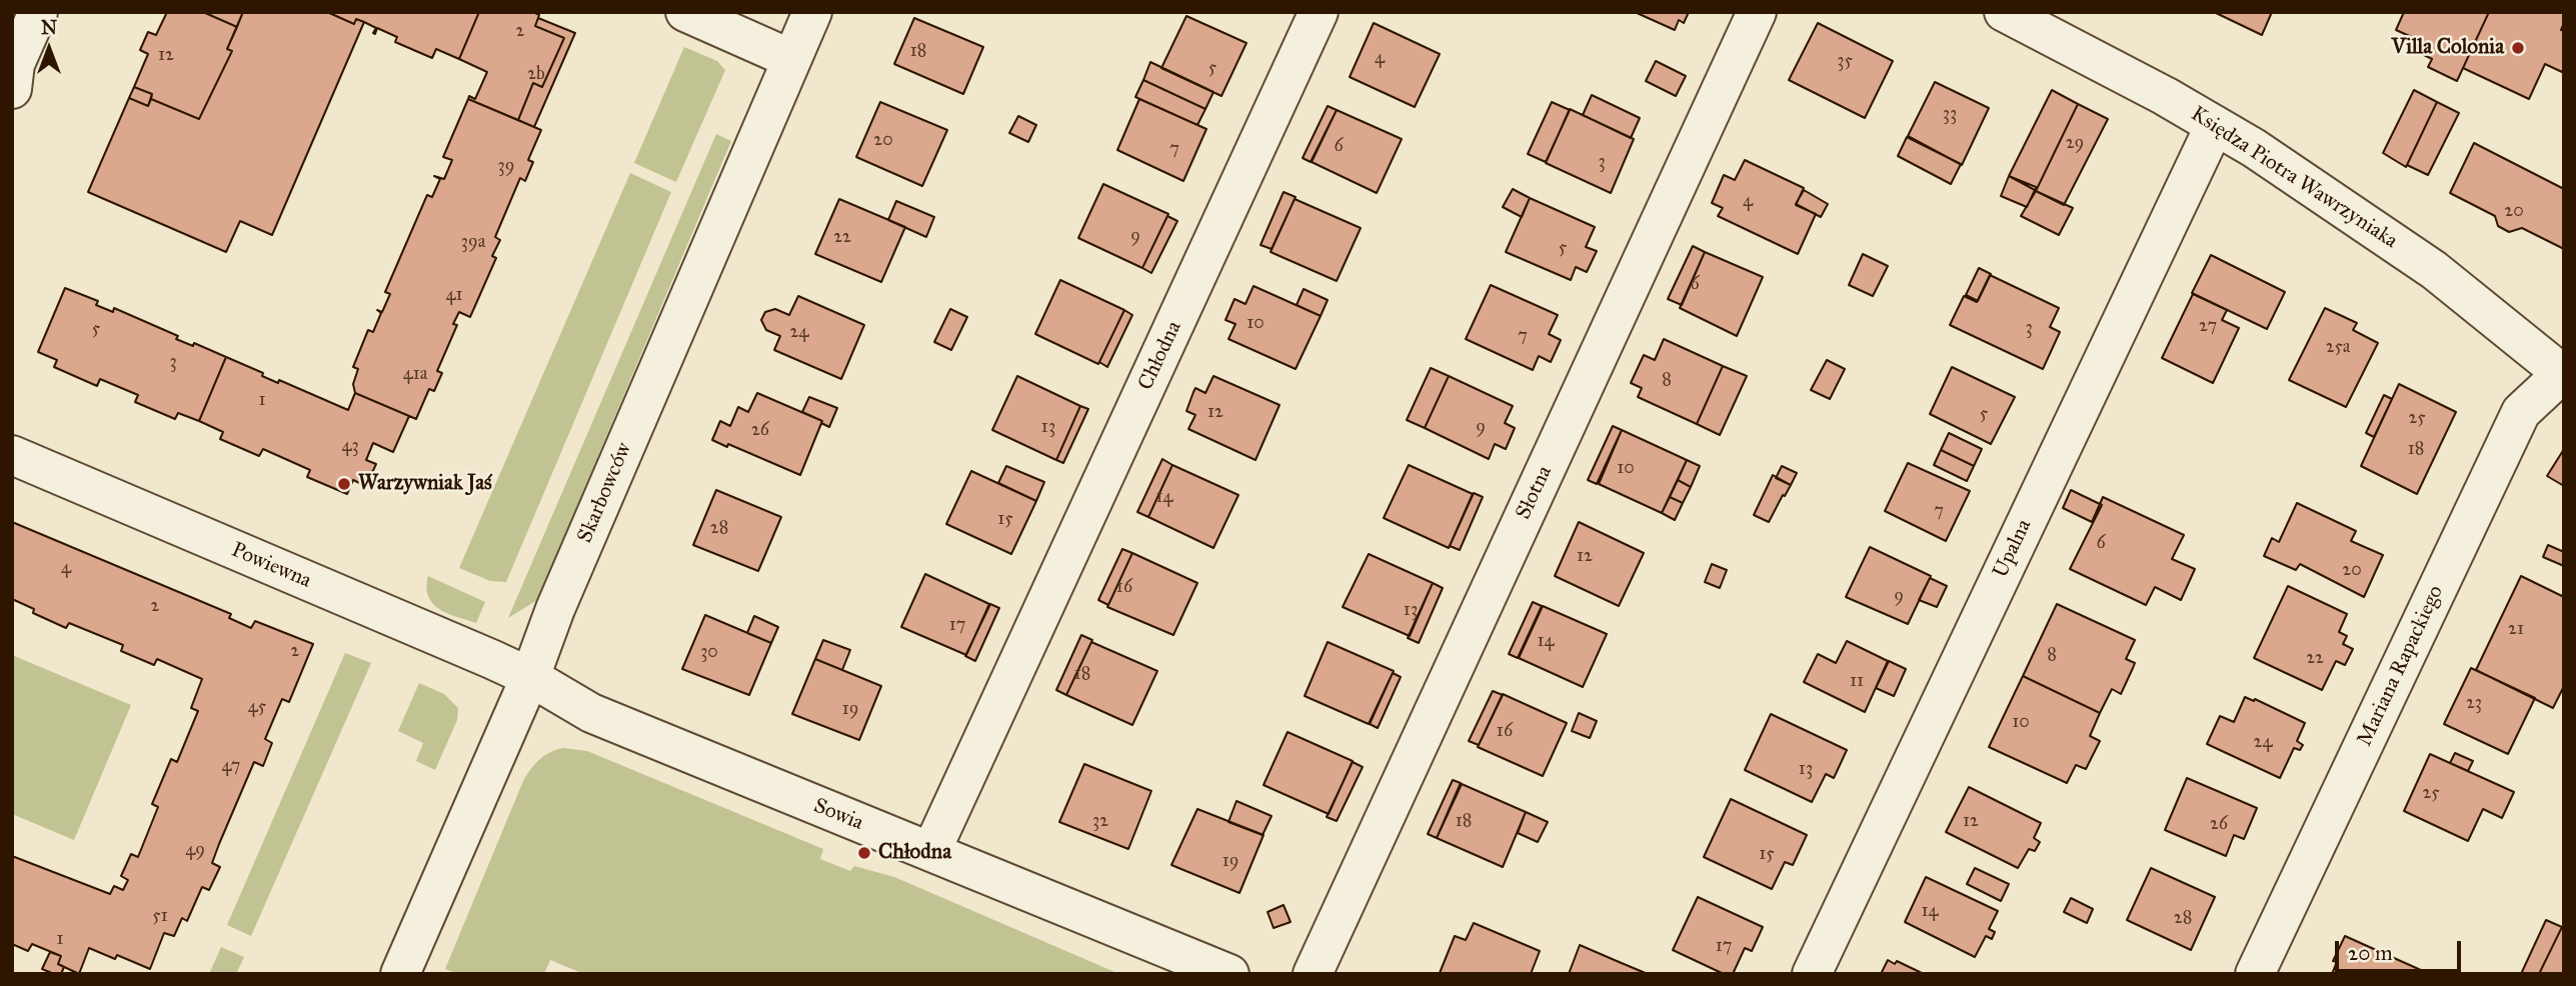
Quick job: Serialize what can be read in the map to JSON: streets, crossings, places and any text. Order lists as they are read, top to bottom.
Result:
{
  "streets": {
    "street": [
      "Księdza Piotra Wawrzyniaka",
      "Chłodna",
      "Skarbowców",
      "Słotna",
      "Upalna",
      "Powiewna",
      "Mariana Rapackiego",
      "Sowia"
    ]
  },
  "crossings": [
    ["Księdza Piotra Wawrzyniaka", "Upalna"],
    ["Księdza Piotra Wawrzyniaka", "Mariana Rapackiego"],
    ["Chłodna", "Sowia"],
    ["Skarbowców", "Powiewna"],
    ["Skarbowców", "Sowia"],
    ["Powiewna", "Sowia"]
  ],
  "places": ["Villa Colonia", "Warzywniak Jaś", "Chłodna"],
  "house_numbers": [
    "2",
    "18",
    "12",
    "4",
    "35",
    "5",
    "2b",
    "33",
    "20",
    "29",
    "6",
    "7",
    "3",
    "39",
    "4",
    "20",
    "9",
    "22",
    "39a",
    "5",
    "6",
    "41",
    "10",
    "27",
    "3",
    "5",
    "24",
    "7",
    "25a",
    "3",
    "41a",
    "8",
    "1",
    "12",
    "5",
    "25",
    "13",
    "9",
    "26",
    "43",
    "18",
    "10",
    "14",
    "7",
    "15",
    "28",
    "6",
    "12",
    "4",
    "20",
    "16",
    "9",
    "2",
    "13",
    "17",
    "21",
    "14",
    "2",
    "30",
    "8",
    "22",
    "18",
    "11",
    "23",
    "45",
    "19",
    "10",
    "16",
    "24",
    "47",
    "13",
    "25",
    "32",
    "18",
    "12",
    "26",
    "49",
    "15",
    "19",
    "14",
    "51",
    "28",
    "1",
    "17"
  ],
  "scale_bar": "20 m",
  "north": "top"
}
